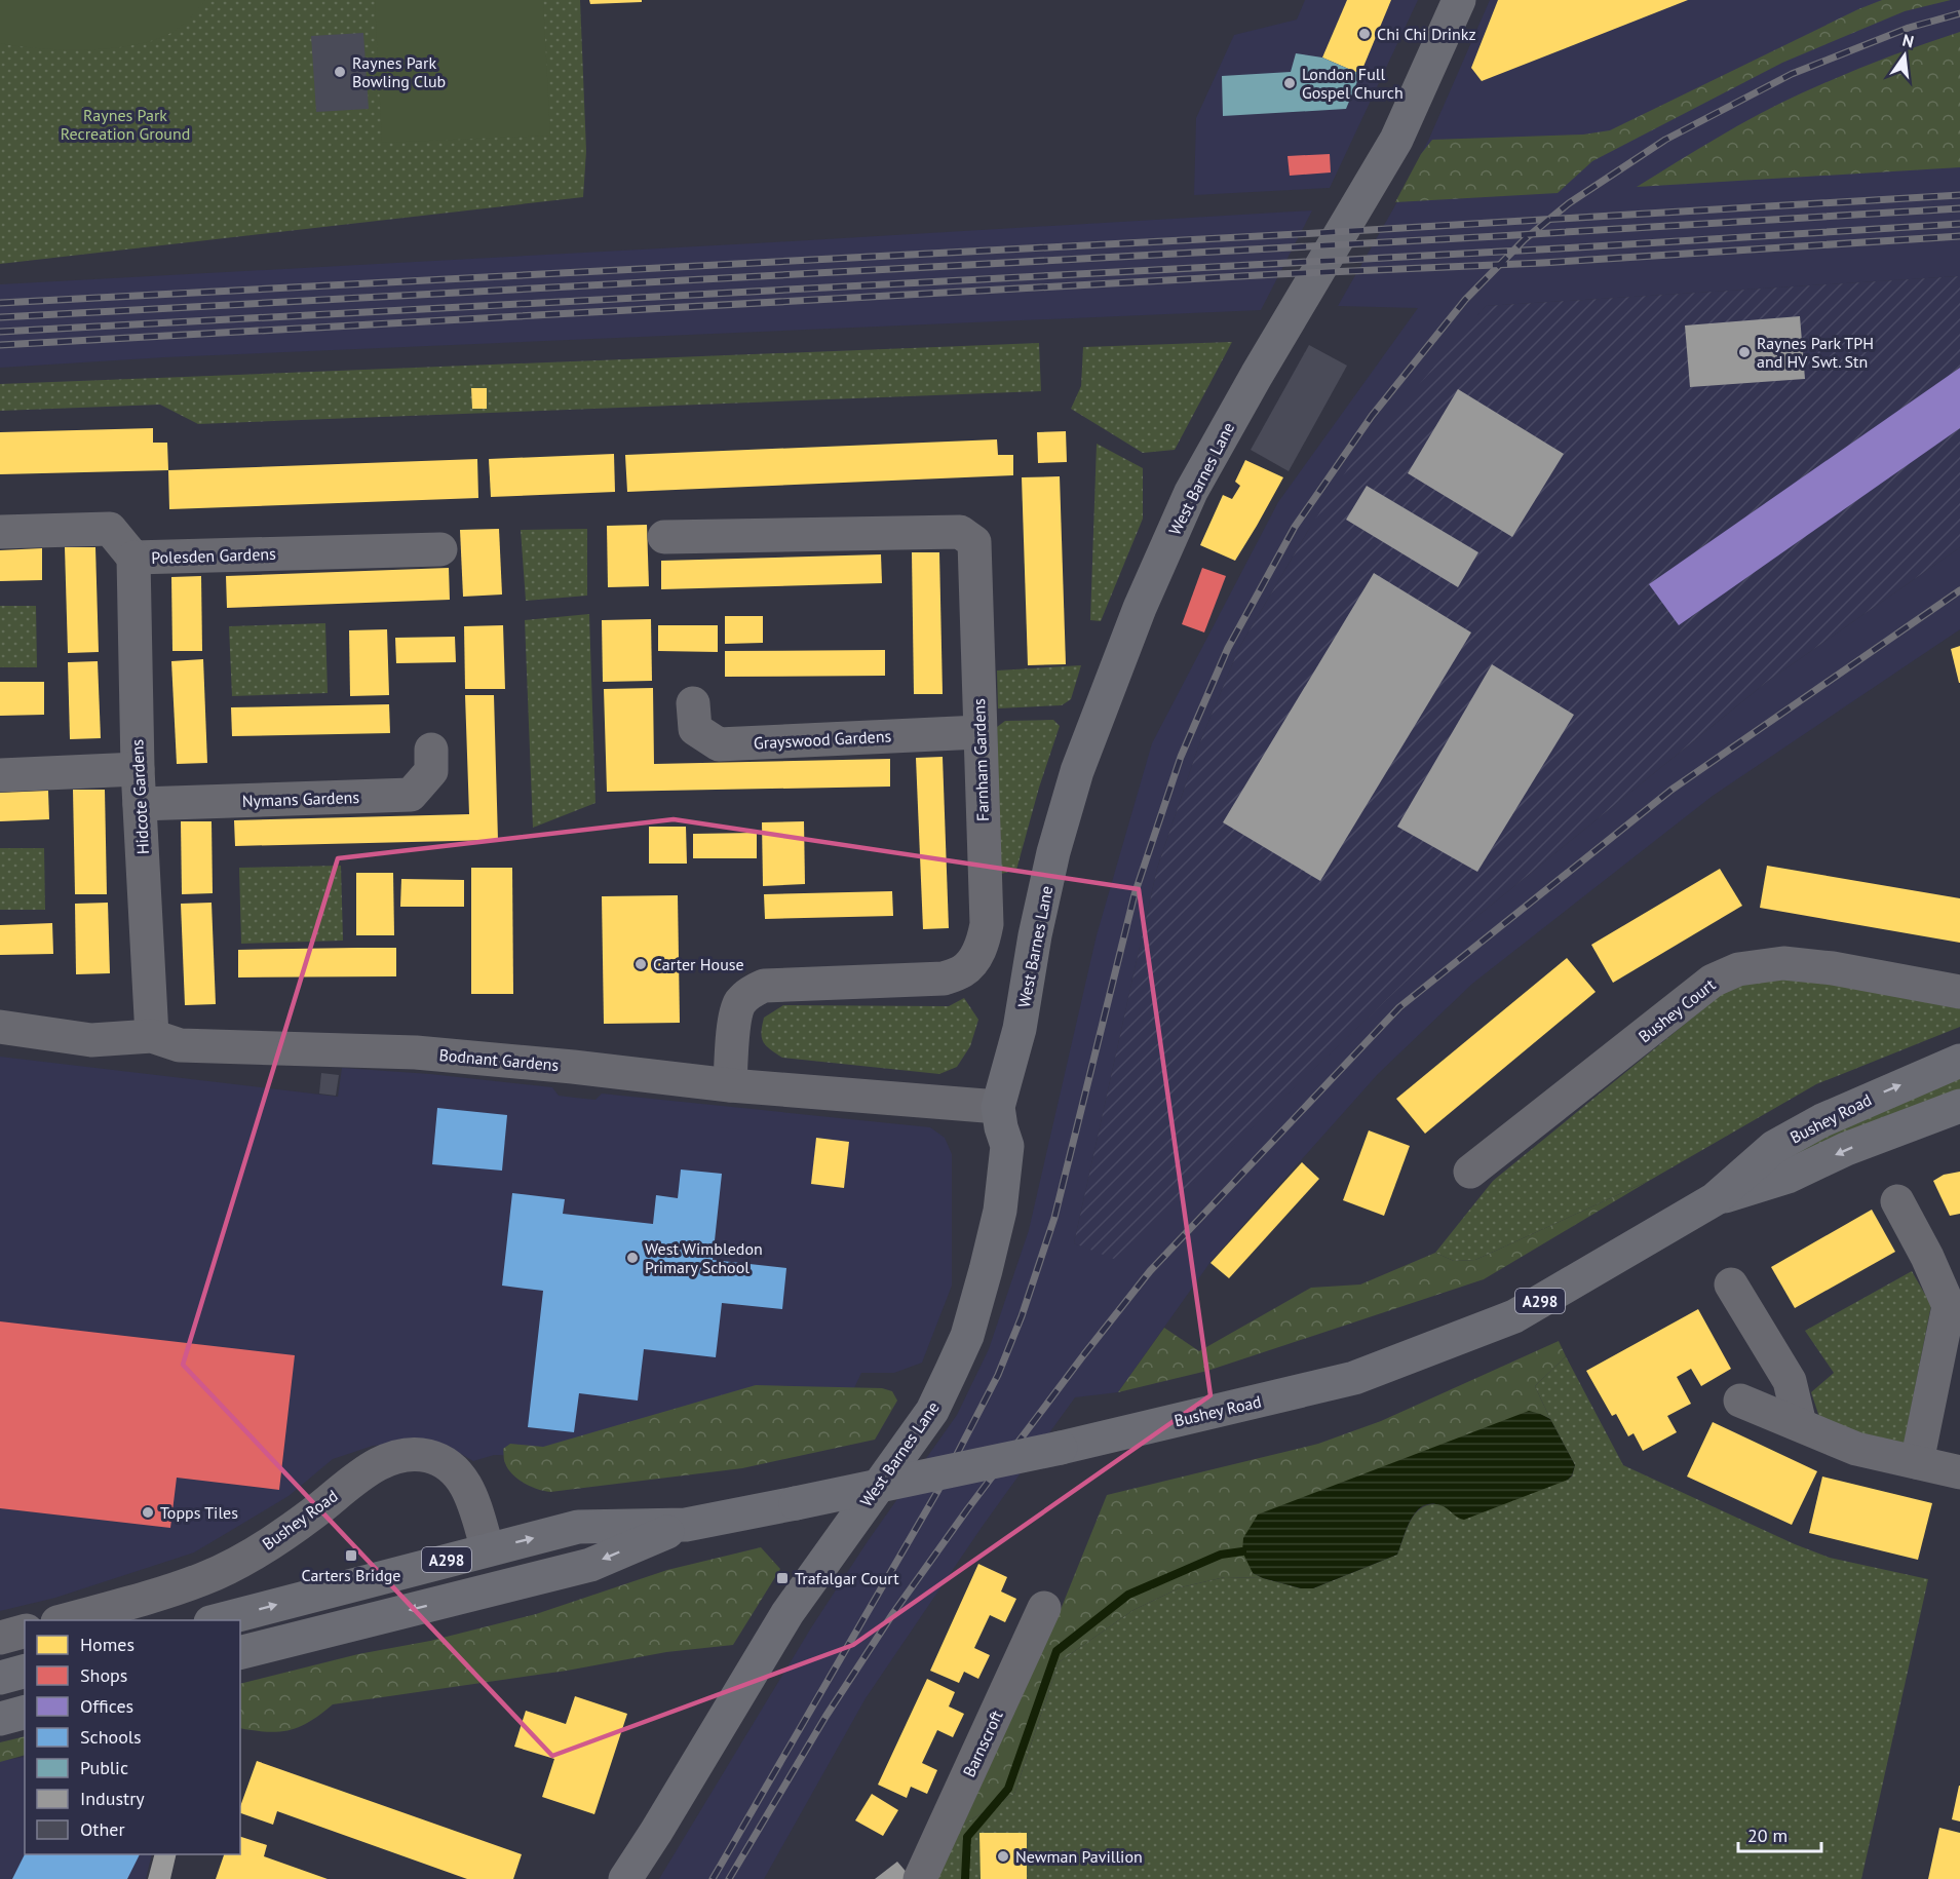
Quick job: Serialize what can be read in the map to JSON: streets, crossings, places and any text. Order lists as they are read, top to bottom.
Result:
{
  "streets": {
    "main road": ["West Barnes Lane", "Bushey Road", "A298"],
    "street": [
      "Polesden Gardens",
      "Grayswood Gardens",
      "Farnham Gardens",
      "Hidcote Gardens",
      "Nymans Gardens",
      "Bushey Court",
      "Bodnant Gardens",
      "Barnscroft"
    ]
  },
  "crossings": [
    ["West Barnes Lane", "Bodnant Gardens"],
    ["Polesden Gardens", "Hidcote Gardens"],
    ["Grayswood Gardens", "Farnham Gardens"],
    ["Farnham Gardens", "Bodnant Gardens"],
    ["Hidcote Gardens", "Nymans Gardens"],
    ["Hidcote Gardens", "Bodnant Gardens"]
  ],
  "parks": ["Raynes Park Recreation Ground"],
  "places": {
    "other": [
      "Chi Chi Drinkz",
      "Raynes Park Bowling Club",
      "London Full Gospel Church",
      "Raynes Park TPH and HV Swt. Stn",
      "Carter House",
      "West Wimbledon Primary School",
      "Topps Tiles",
      "Newman Pavillion"
    ],
    "transit": ["Carters Bridge", "Trafalgar Court"]
  },
  "legend": [
    "Homes",
    "Shops",
    "Offices",
    "Schools",
    "Public",
    "Industry",
    "Other"
  ],
  "scale_bar": "20 m",
  "north": "top"
}
